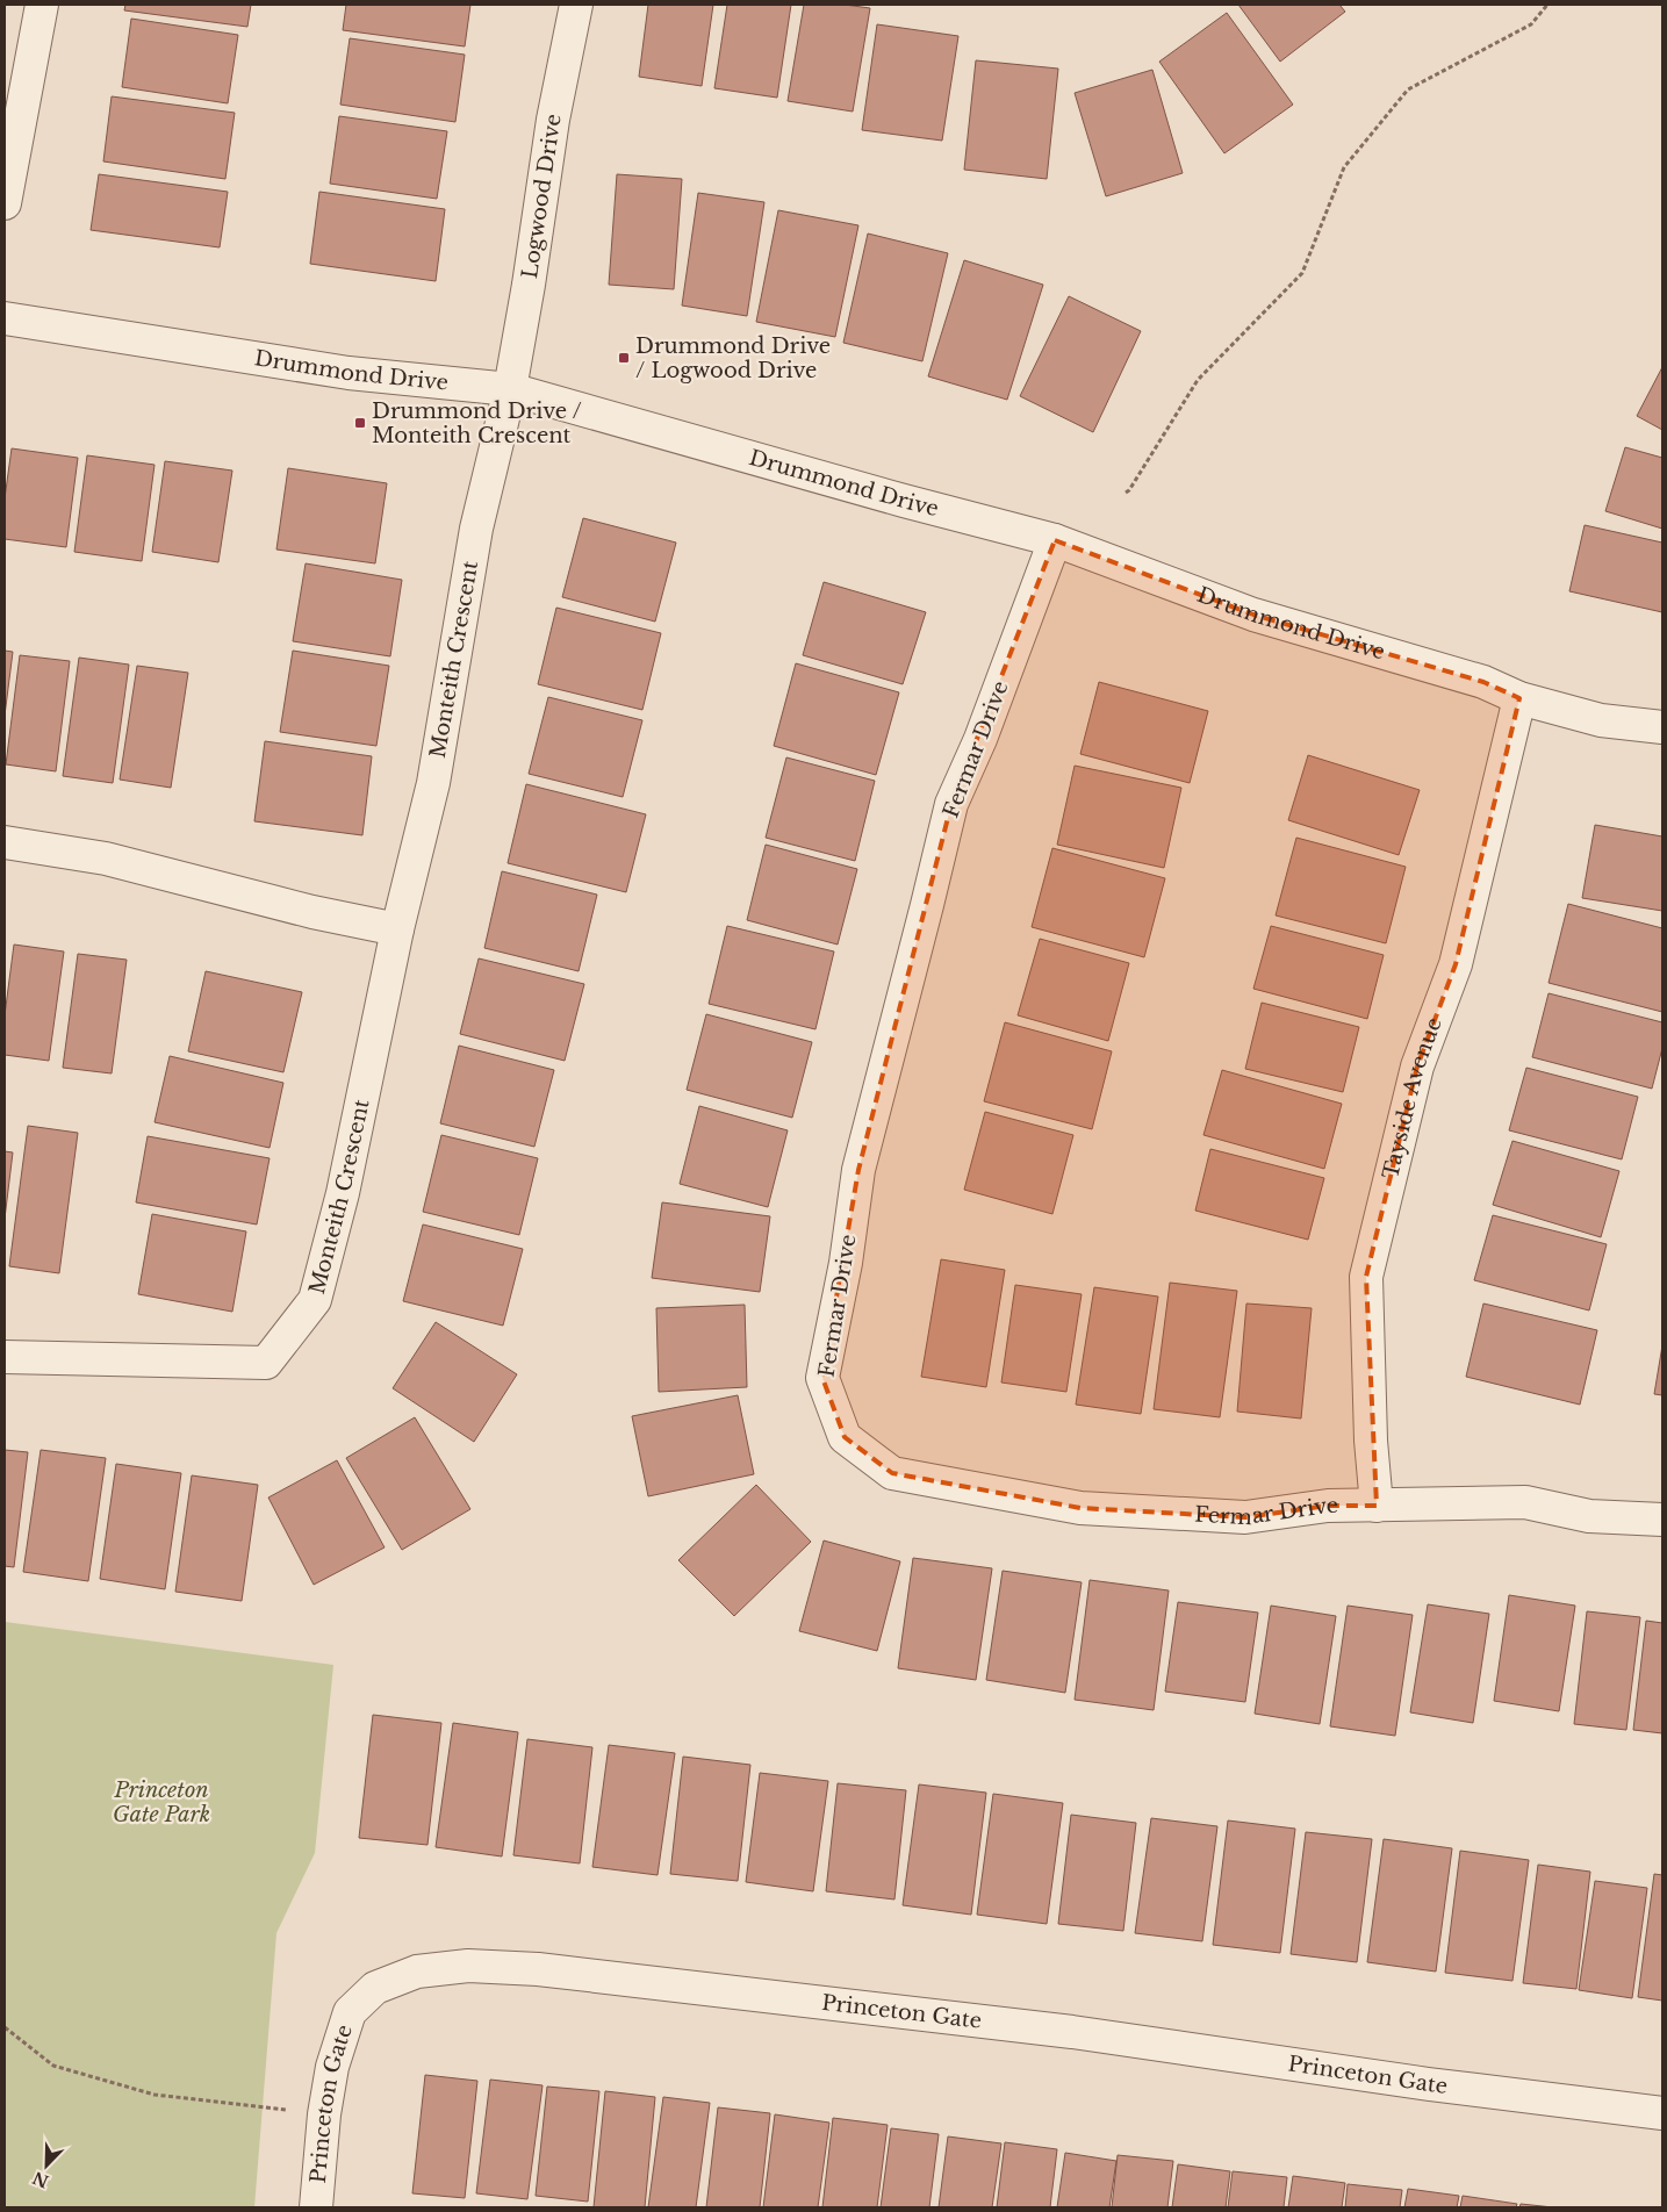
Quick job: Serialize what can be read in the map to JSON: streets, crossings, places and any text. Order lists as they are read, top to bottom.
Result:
{
  "streets": {
    "street": [
      "Logwood Drive",
      "Drummond Drive",
      "Monteith Crescent",
      "Fermar Drive",
      "Tayside Avenue",
      "Princeton Gate"
    ]
  },
  "crossings": [
    ["Logwood Drive", "Drummond Drive"],
    ["Logwood Drive", "Monteith Crescent"],
    ["Drummond Drive", "Monteith Crescent"],
    ["Drummond Drive", "Fermar Drive"],
    ["Drummond Drive", "Tayside Avenue"],
    ["Fermar Drive", "Tayside Avenue"]
  ],
  "parks": ["Princeton Gate Park"],
  "places": {
    "transit": ["Drummond Drive / Logwood Drive", "Drummond Drive / Monteith Crescent"]
  },
  "north": "bottom left"
}
